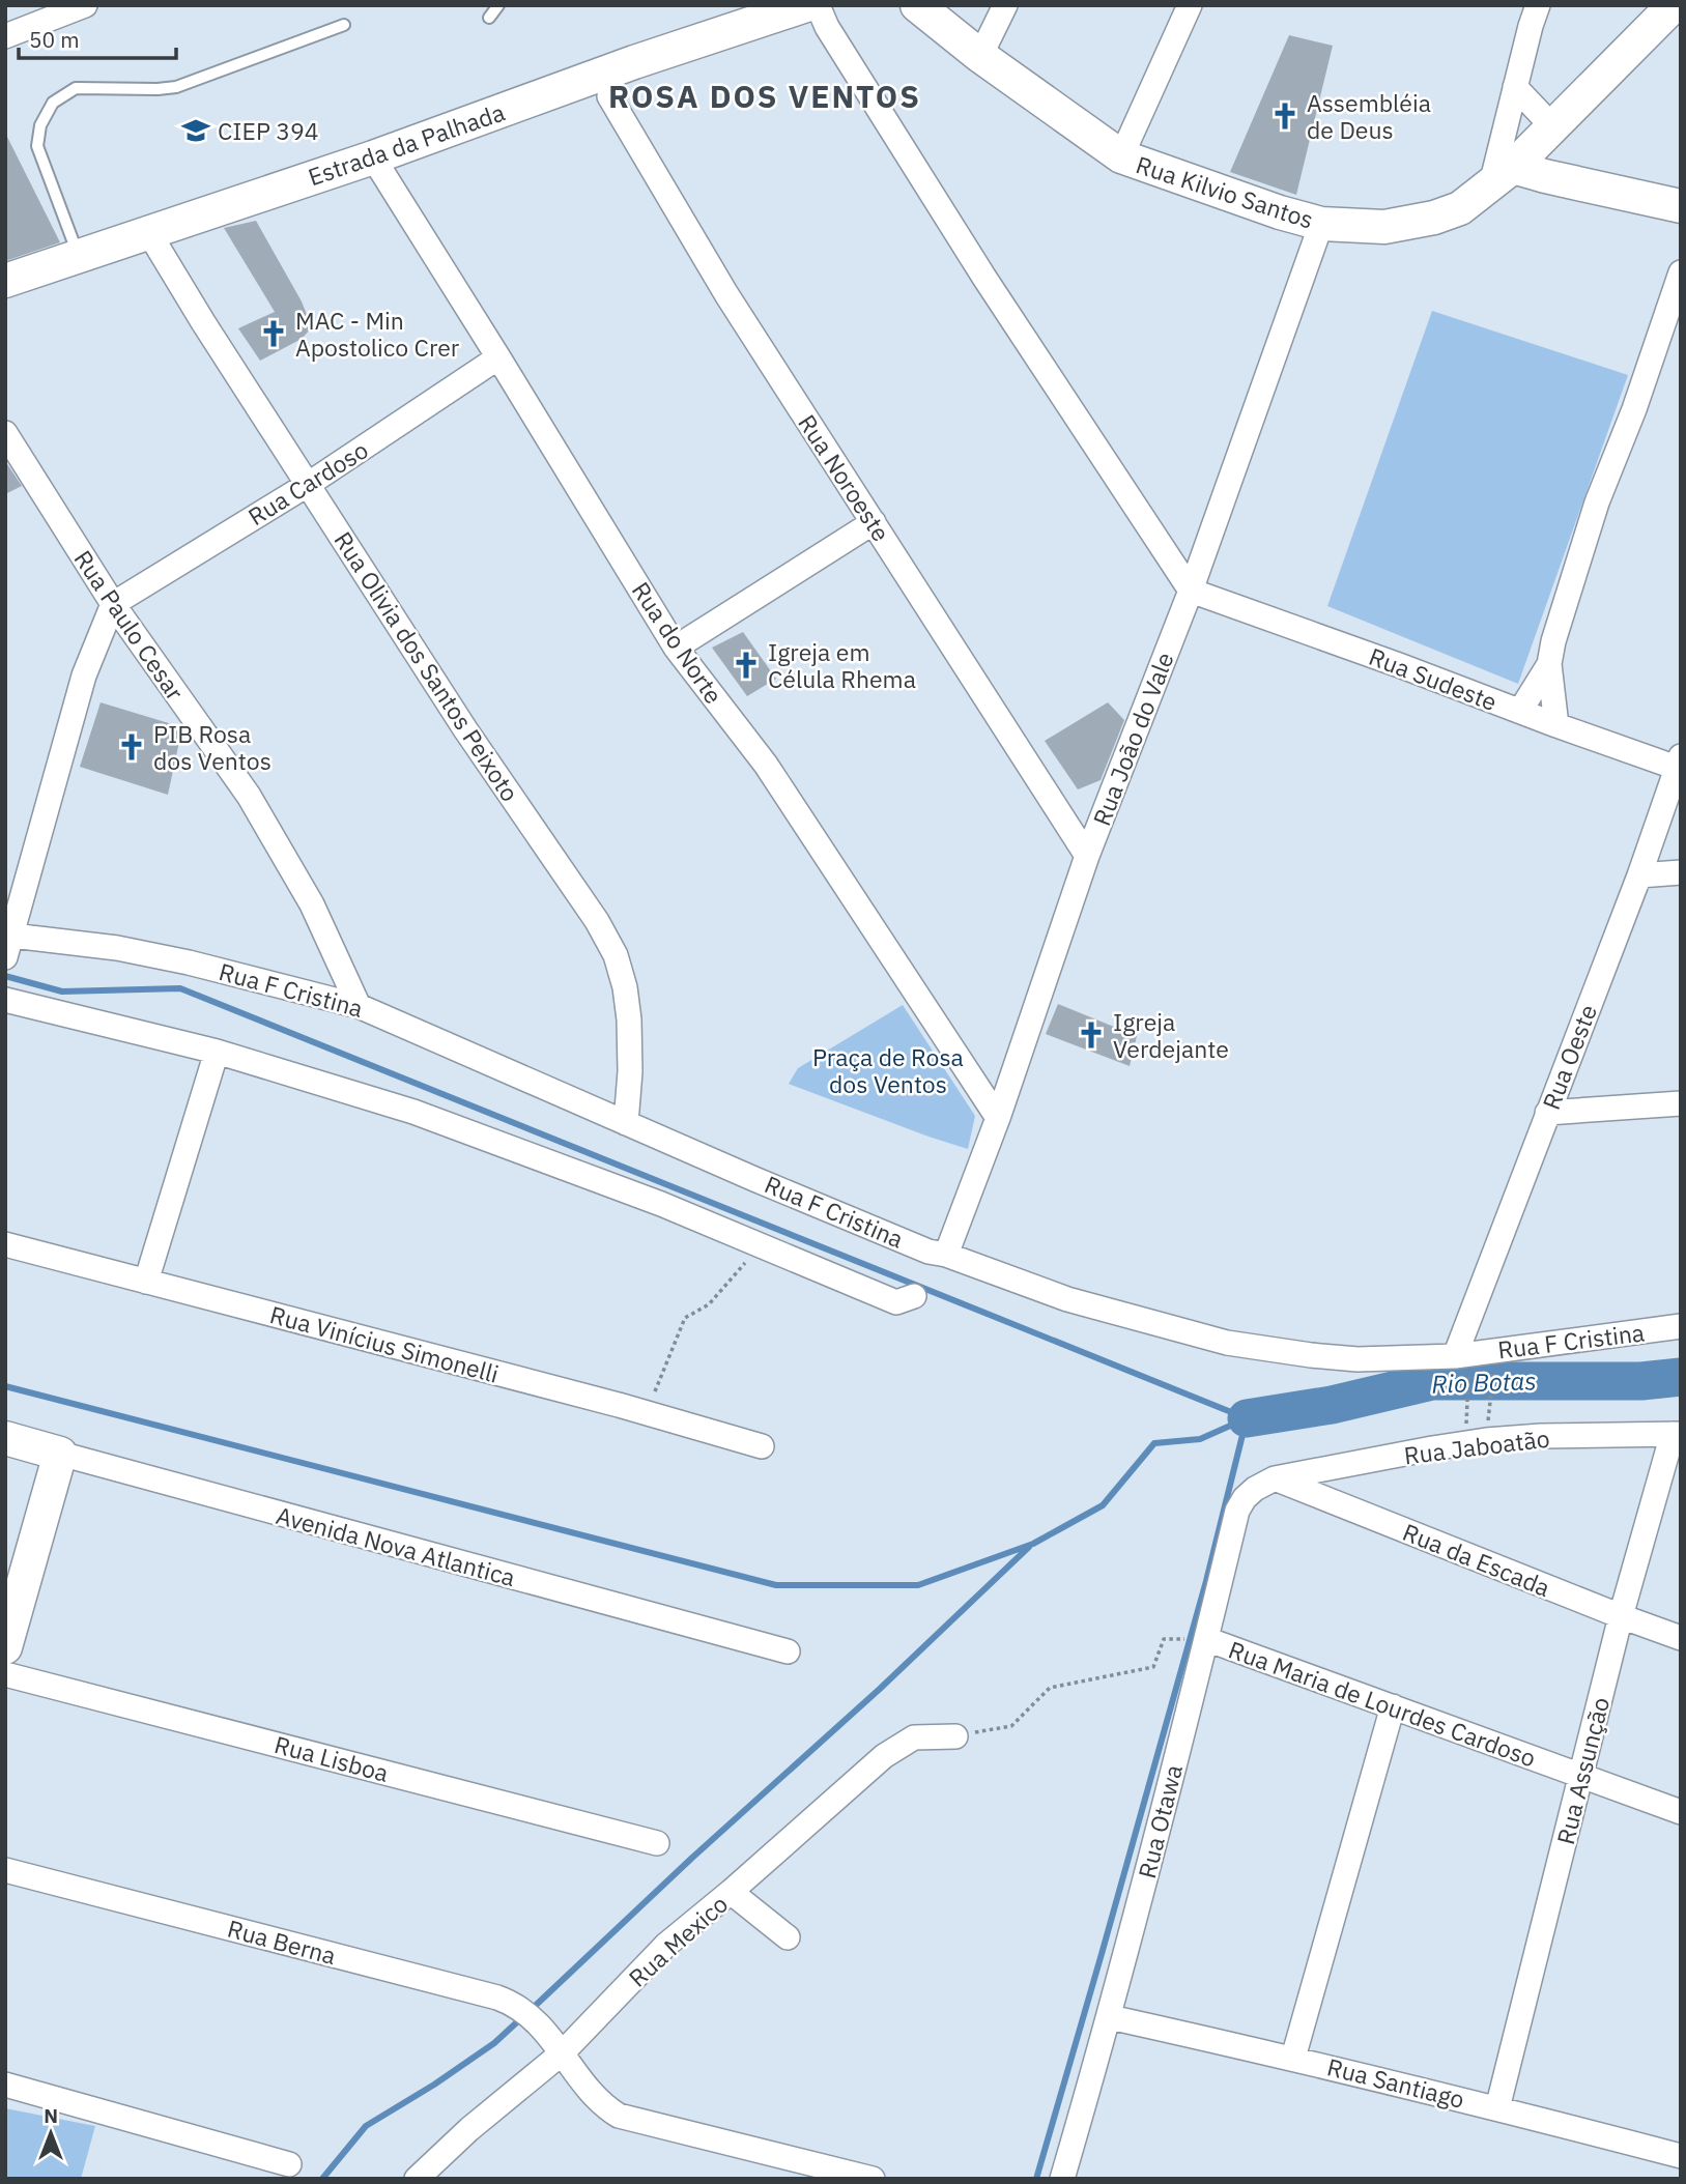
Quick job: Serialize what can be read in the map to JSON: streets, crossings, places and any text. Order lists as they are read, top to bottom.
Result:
{
  "streets": {
    "main road": ["Estrada da Palhada", "Rua Kilvio Santos", "Avenida Nova Atlantica"],
    "street": [
      "Rua Noroeste",
      "Rua Cardoso",
      "Rua Paulo Cesar",
      "Rua do Norte",
      "Rua Olivia dos Santos Peixoto",
      "Rua Sudeste",
      "Rua João do Vale",
      "Rua F Cristina",
      "Rua Oeste",
      "Rua Vinícius Simonelli",
      "Rua Jaboatão",
      "Rua da Escada",
      "Rua Maria de Lourdes Cardoso",
      "Rua Lisboa",
      "Rua Assunção",
      "Rua Otawa",
      "Rua Mexico",
      "Rua Berna",
      "Rua Santiago"
    ]
  },
  "crossings": [
    ["Estrada da Palhada", "Rua do Norte"],
    ["Estrada da Palhada", "Rua Olivia dos Santos Peixoto"],
    ["Rua Kilvio Santos", "Rua João do Vale"],
    ["Rua Noroeste", "Rua João do Vale"],
    ["Rua Cardoso", "Rua Paulo Cesar"],
    ["Rua Cardoso", "Rua do Norte"],
    ["Rua Cardoso", "Rua Olivia dos Santos Peixoto"],
    ["Rua Paulo Cesar", "Rua F Cristina"],
    ["Rua do Norte", "Rua João do Vale"],
    ["Rua Olivia dos Santos Peixoto", "Rua F Cristina"],
    ["Rua Sudeste", "Rua João do Vale"],
    ["Rua Sudeste", "Rua Oeste"],
    ["Rua João do Vale", "Rua F Cristina"],
    ["Rua F Cristina", "Rua Oeste"],
    ["Rua Jaboatão", "Rua da Escada"],
    ["Rua Jaboatão", "Rua Assunção"],
    ["Rua Jaboatão", "Rua Otawa"],
    ["Rua da Escada", "Rua Assunção"],
    ["Rua da Escada", "Rua Otawa"],
    ["Rua Maria de Lourdes Cardoso", "Rua Assunção"],
    ["Rua Maria de Lourdes Cardoso", "Rua Otawa"],
    ["Rua Assunção", "Rua Santiago"],
    ["Rua Otawa", "Rua Santiago"],
    ["Rua Mexico", "Rua Berna"]
  ],
  "districts": ["ROSA DOS VENTOS"],
  "water": ["Rio Botas"],
  "parks": ["Praça de Rosa dos Ventos"],
  "places": {
    "church": [
      "Assembléia de Deus",
      "MAC - Min Apostolico Crer",
      "Igreja em Célula Rhema",
      "PIB Rosa dos Ventos",
      "Igreja Verdejante"
    ],
    "school or university": ["CIEP 394"]
  },
  "scale_bar": "50 m",
  "north": "top"
}
